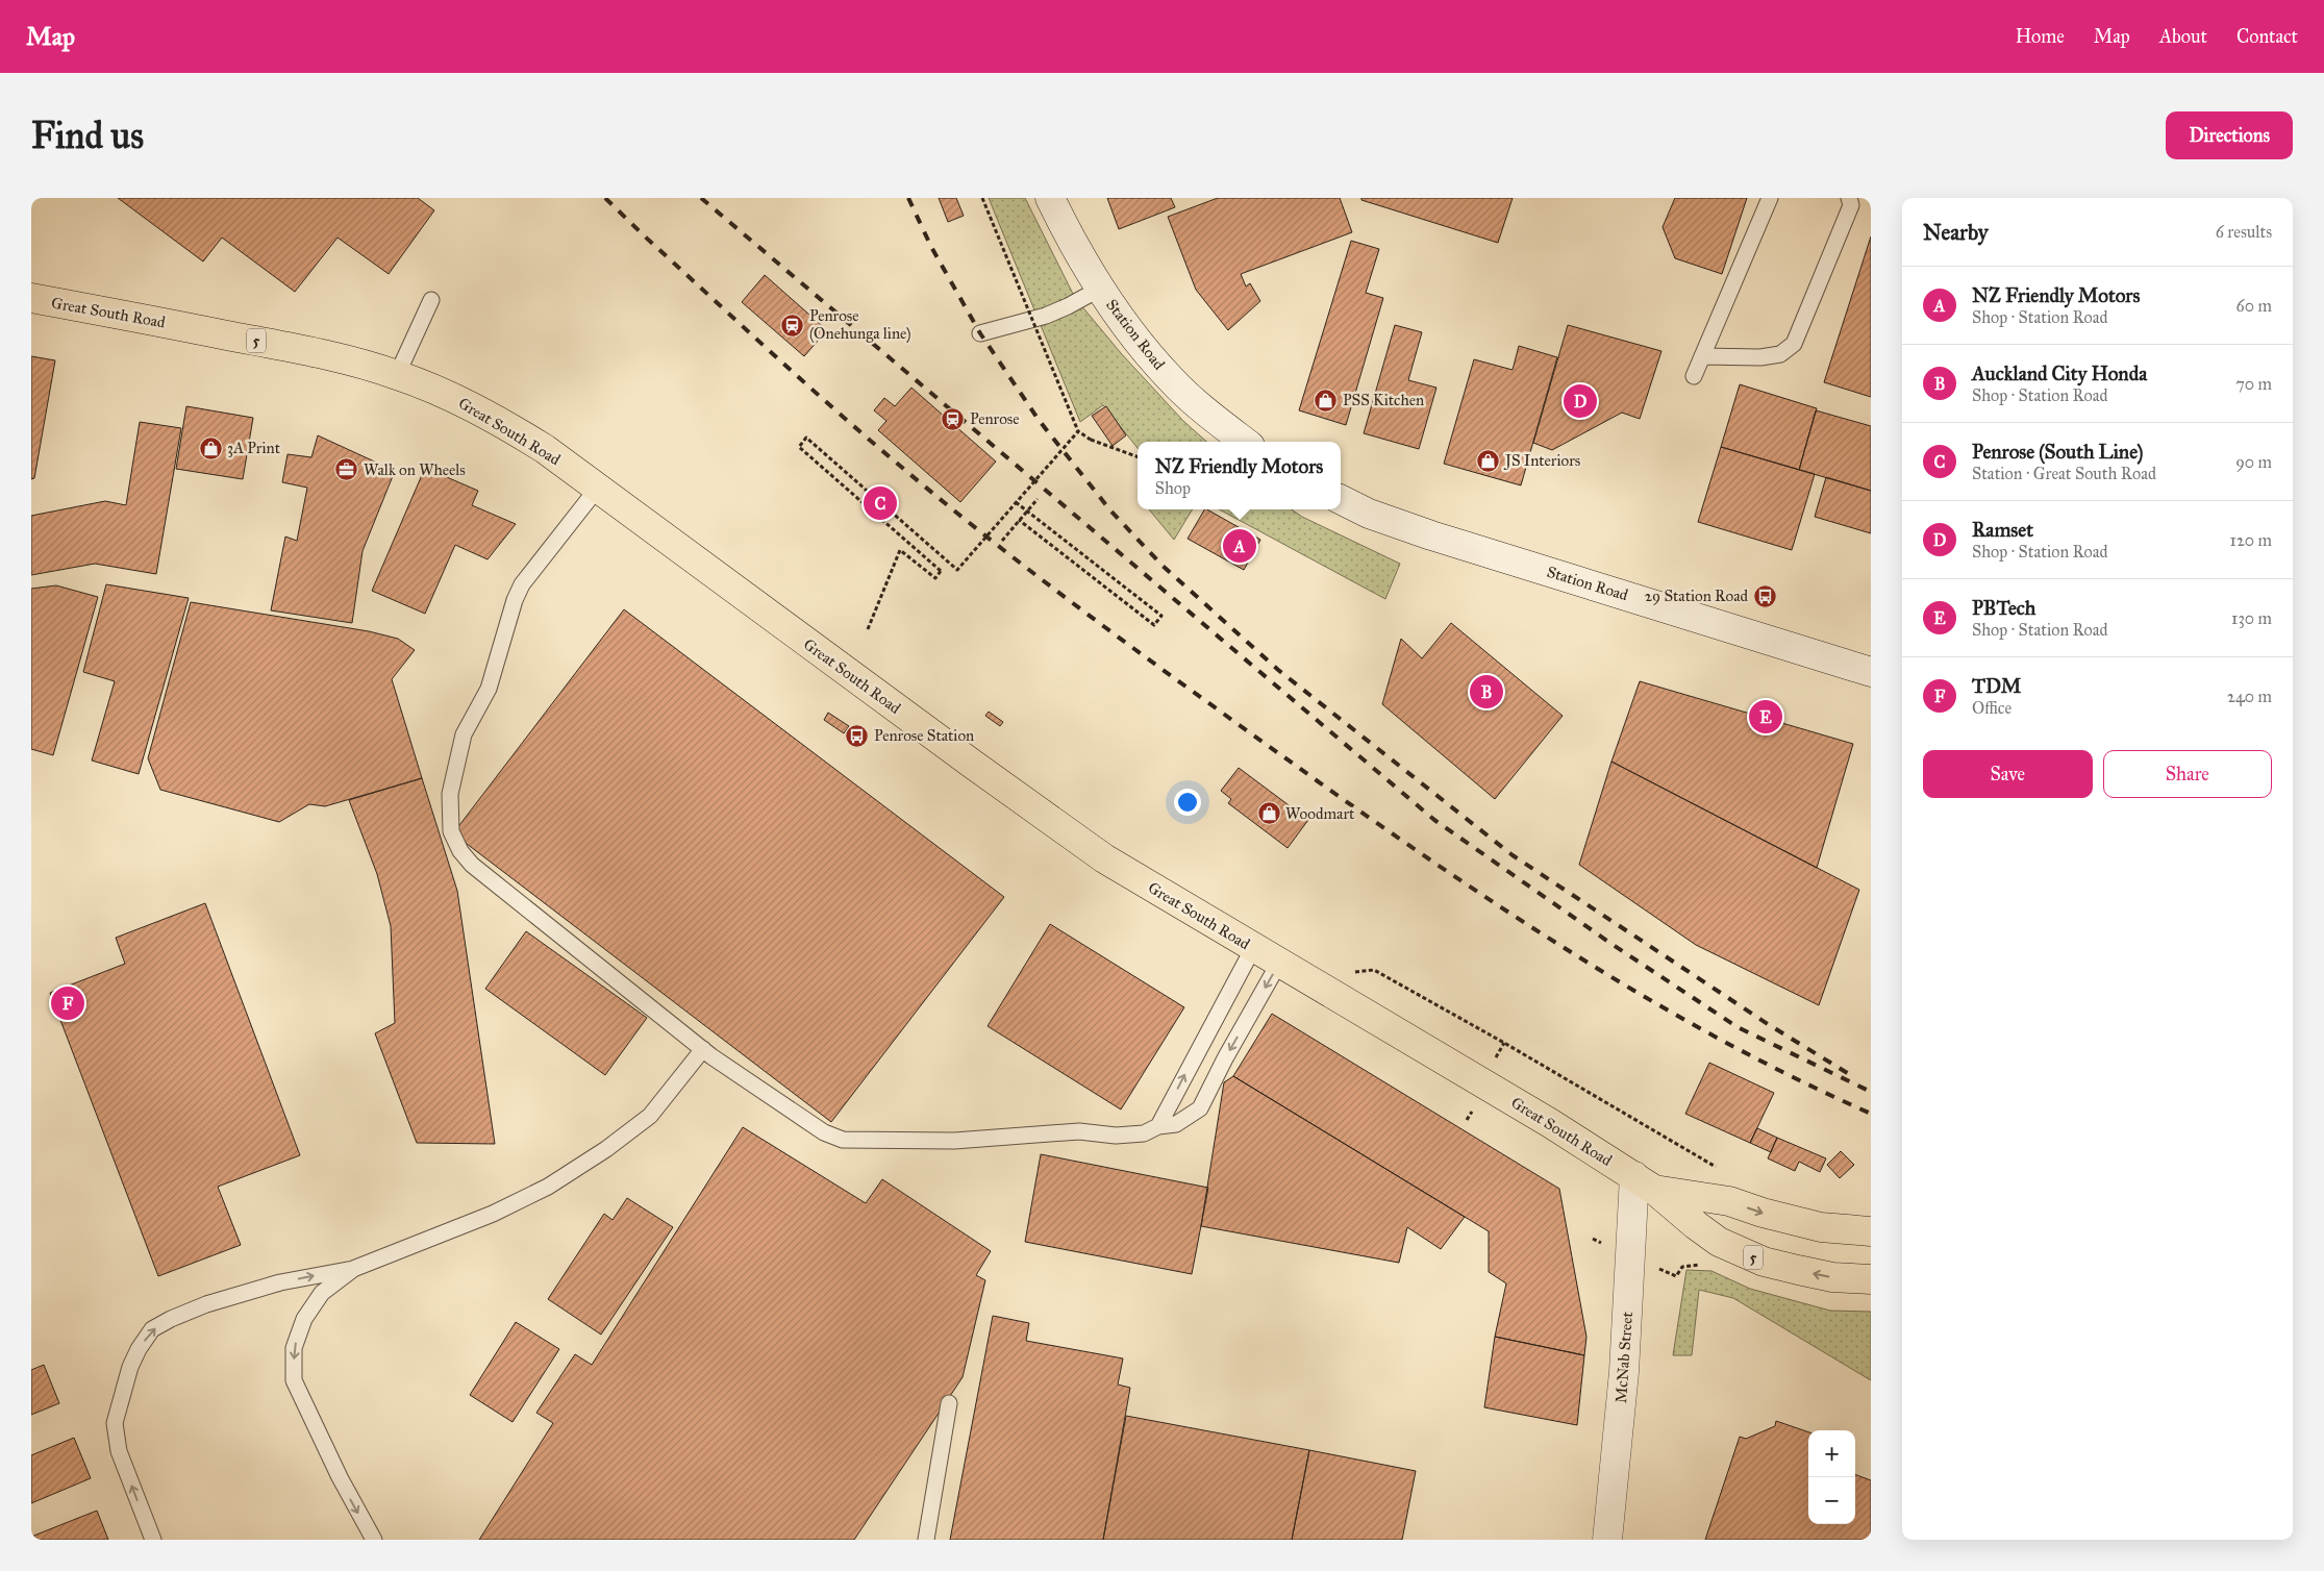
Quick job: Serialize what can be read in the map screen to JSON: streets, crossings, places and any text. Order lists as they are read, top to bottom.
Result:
{
  "streets": {
    "main road": [
      "Great South Road",
      "Station Road",
      "5",
      "McNab Street"
    ]
  },
  "crossings": [
    ["Great South Road", "McNab Street"]
  ],
  "places": {
    "station": ["Penrose (Onehunga line)", "Penrose"],
    "shop": [
      "PSS Kitchen",
      "3A Print",
      "JS Interiors",
      "Woodmart"
    ],
    "office": ["Walk on Wheels"],
    "bus stop": ["29 Station Road", "Penrose Station"]
  },
  "page": {
    "header": "Map",
    "nav": [
      "Home",
      "Map",
      "About",
      "Contact"
    ],
    "buttons": [
      "Directions",
      ["Save", "Share"]
    ],
    "title": "Find us",
    "heading": ["Nearby", "6 results"],
    "list": [
      {
        "mark": "A",
        "name": "NZ Friendly Motors",
        "note": "Shop · Station Road",
        "value": "60 m"
      },
      {
        "mark": "B",
        "name": "Auckland City Honda",
        "note": "Shop · Station Road",
        "value": "70 m"
      },
      {
        "mark": "C",
        "name": "Penrose (South Line)",
        "note": "Station · Great South Road",
        "value": "90 m"
      },
      {
        "mark": "D",
        "name": "Ramset",
        "note": "Shop · Station Road",
        "value": "120 m"
      },
      {
        "mark": "E",
        "name": "PBTech",
        "note": "Shop · Station Road",
        "value": "130 m"
      },
      {
        "mark": "F",
        "name": "TDM",
        "note": "Office",
        "value": "240 m"
      }
    ],
    "pins": [
      "D",
      "C",
      "A",
      "B",
      "E",
      "F"
    ],
    "popup": ["NZ Friendly Motors", "Shop"],
    "map_buttons": ["+", "−"]
  }
}
